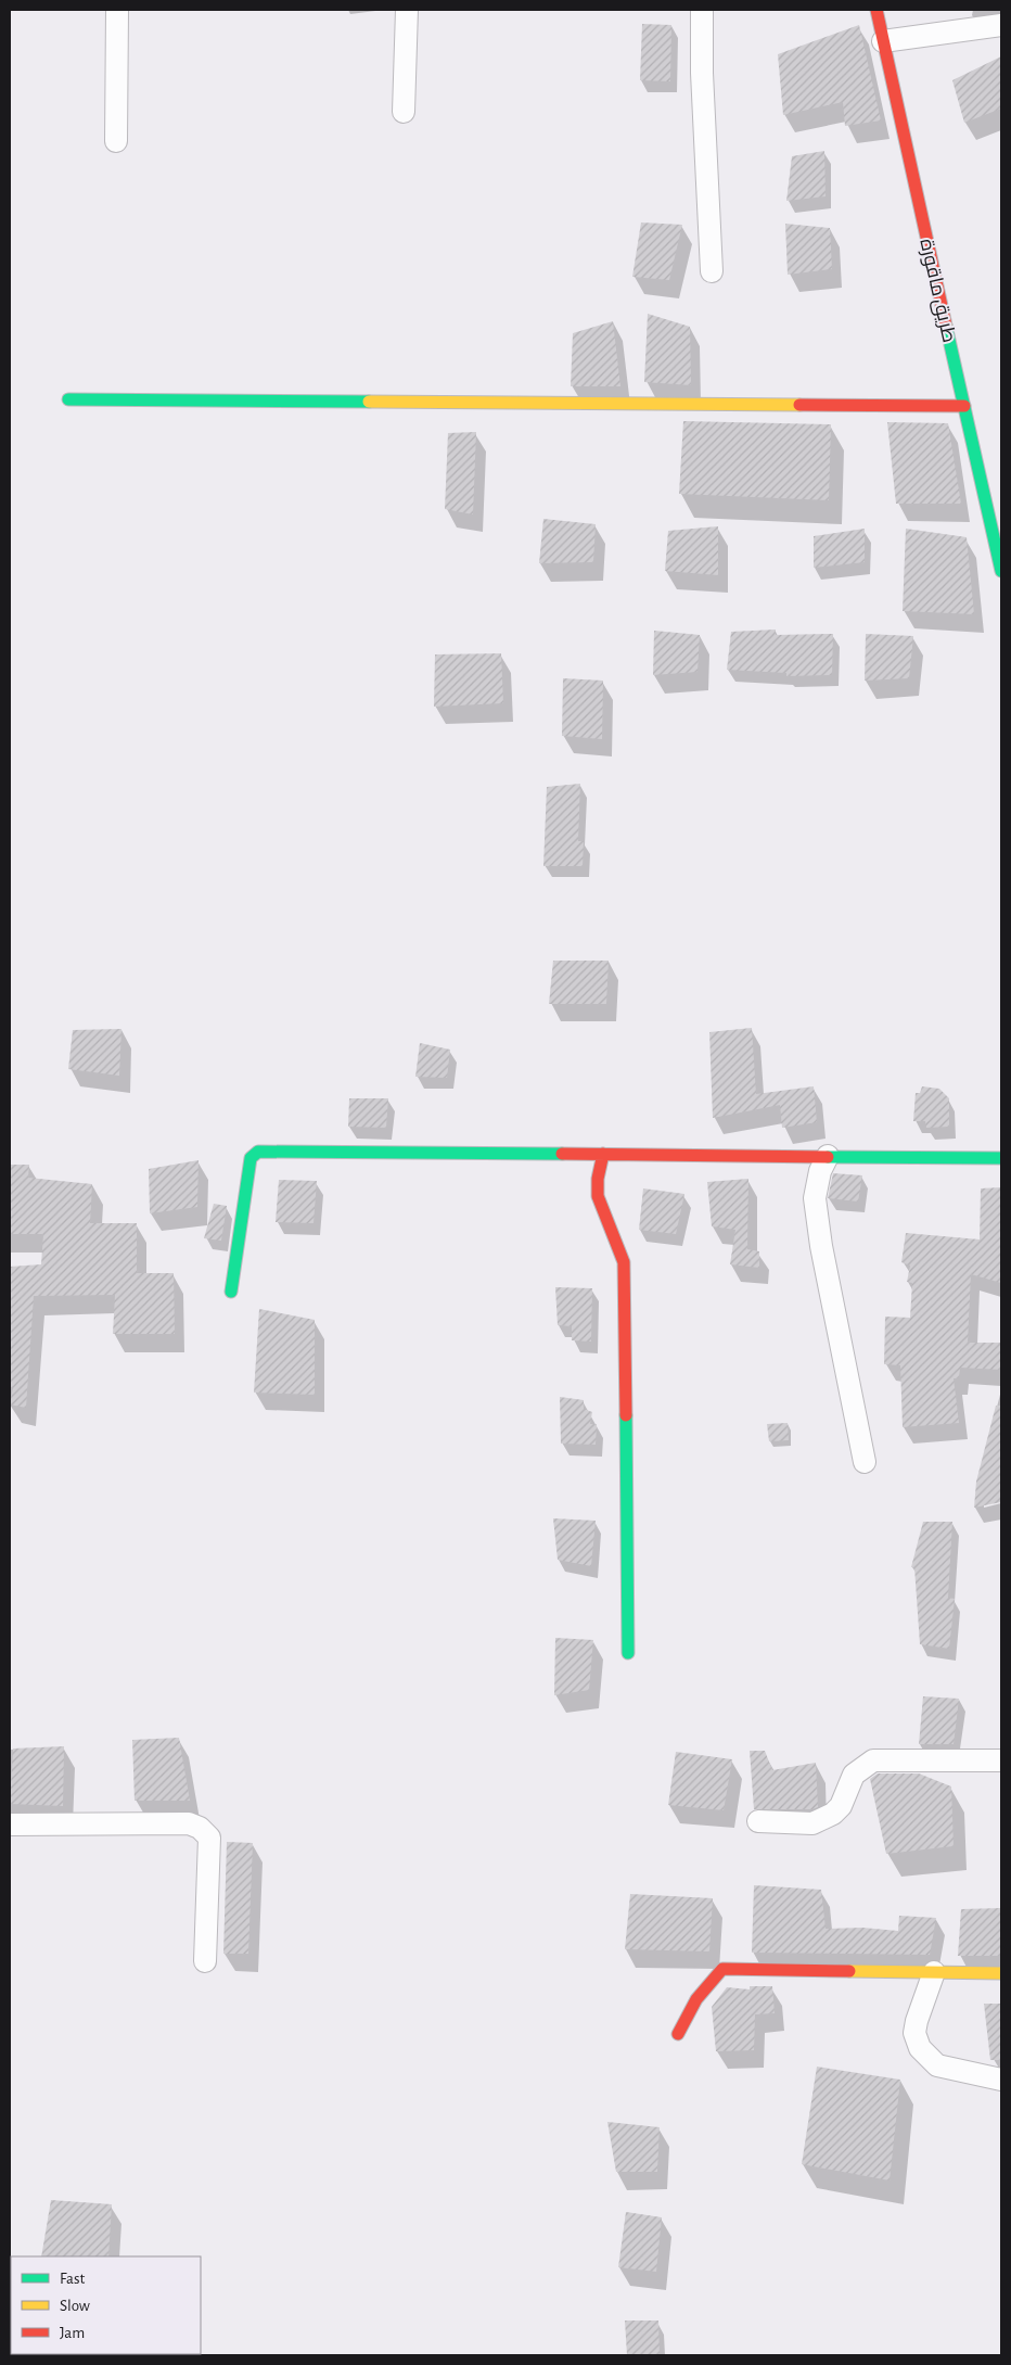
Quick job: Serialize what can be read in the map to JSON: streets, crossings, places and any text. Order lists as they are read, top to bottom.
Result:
{
  "streets": {
    "street": ["طريق ماقورة"]
  },
  "legend": ["Fast", "Slow", "Jam"]
}
